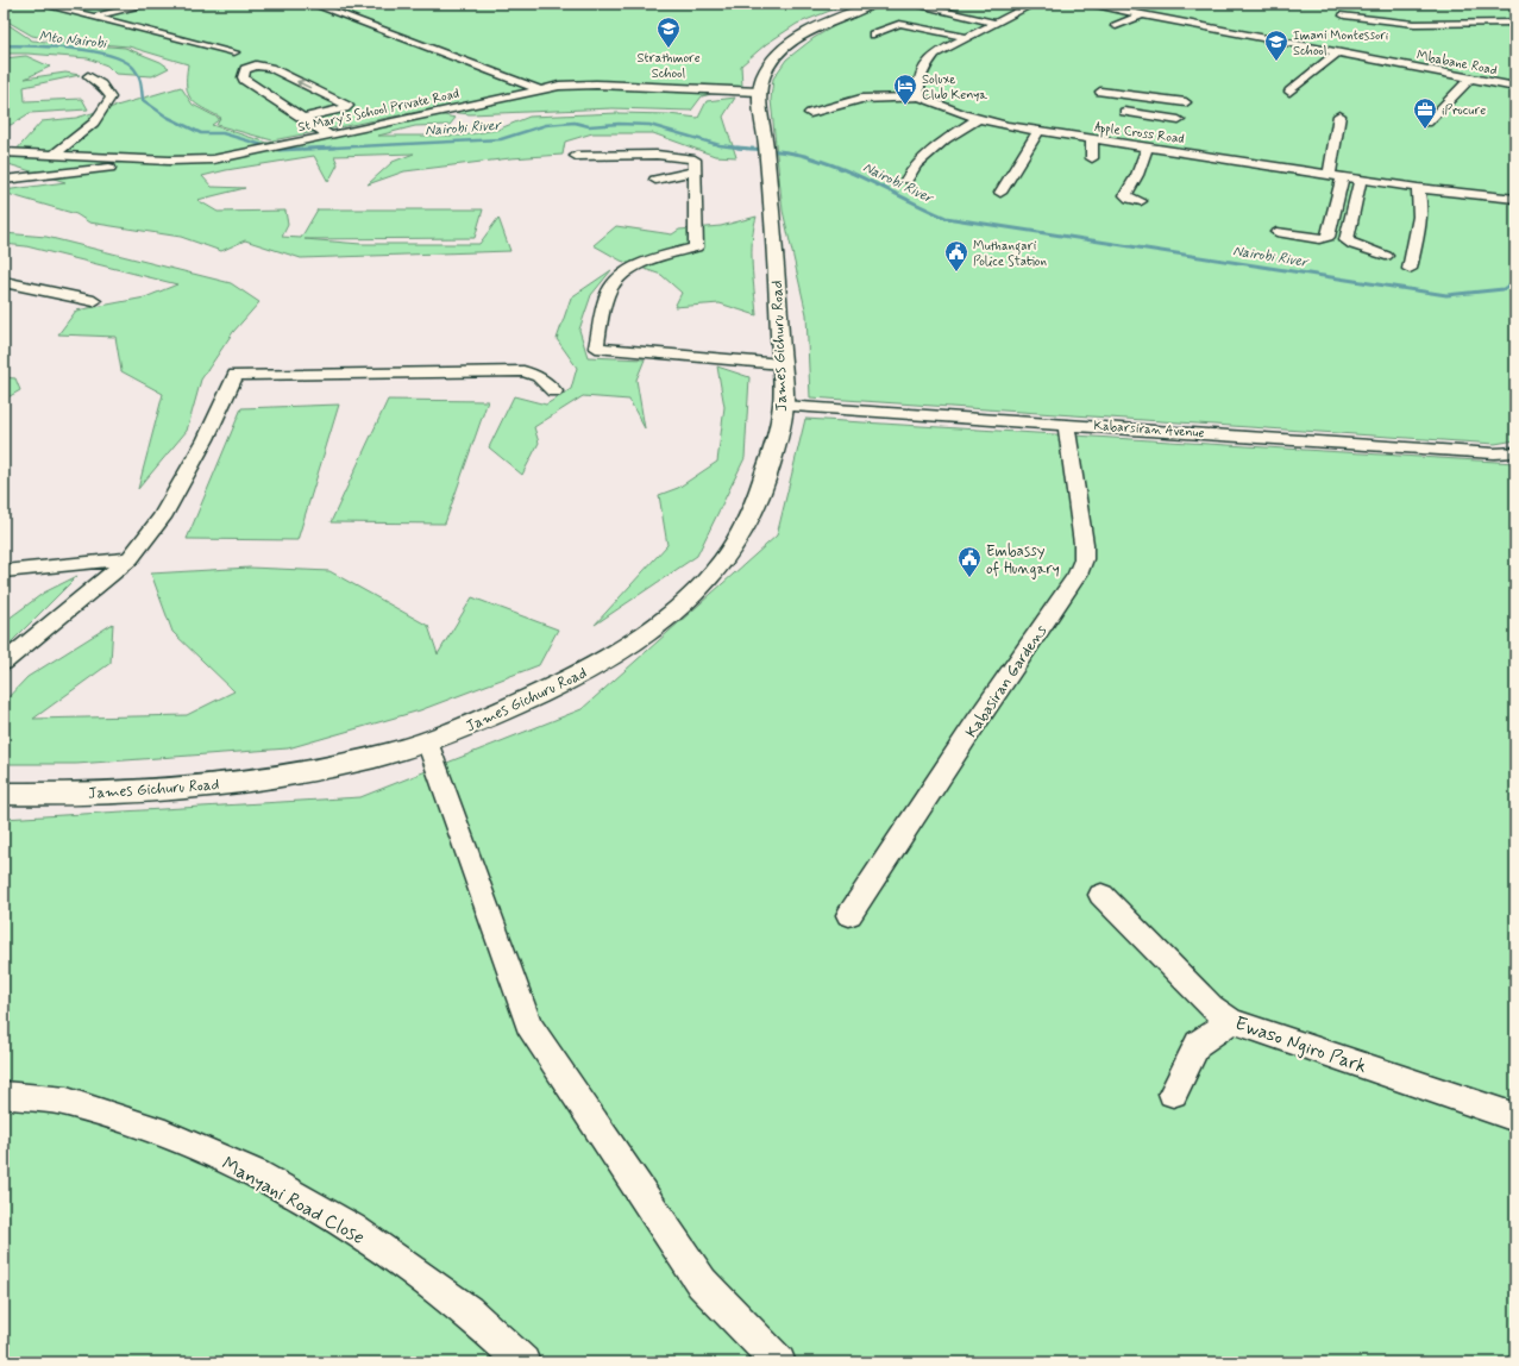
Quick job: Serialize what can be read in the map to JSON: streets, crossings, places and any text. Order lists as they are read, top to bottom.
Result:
{
  "streets": {
    "main road": ["James Gichuru Road"],
    "street": [
      "Mbabane Road",
      "St Mary's School Private Road",
      "Apple Cross Road",
      "Kabarsiran Avenue",
      "Kabasiran Gardens",
      "Ewaso Ngiro Park",
      "Manyani Road Close"
    ]
  },
  "crossings": [
    ["St Mary's School Private Road", "James Gichuru Road"],
    ["James Gichuru Road", "Kabarsiran Avenue"],
    ["Kabarsiran Avenue", "Kabasiran Gardens"]
  ],
  "water": ["Mto Nairobi", "Nairobi River"],
  "places": {
    "school or university": ["Strathmore School", "Imani Montessori School"],
    "hotel": ["Soluxe Club Kenya"],
    "office": ["iProcure"],
    "public building": ["Muthangari Police Station", "Embassy of Hungary"]
  }
}
